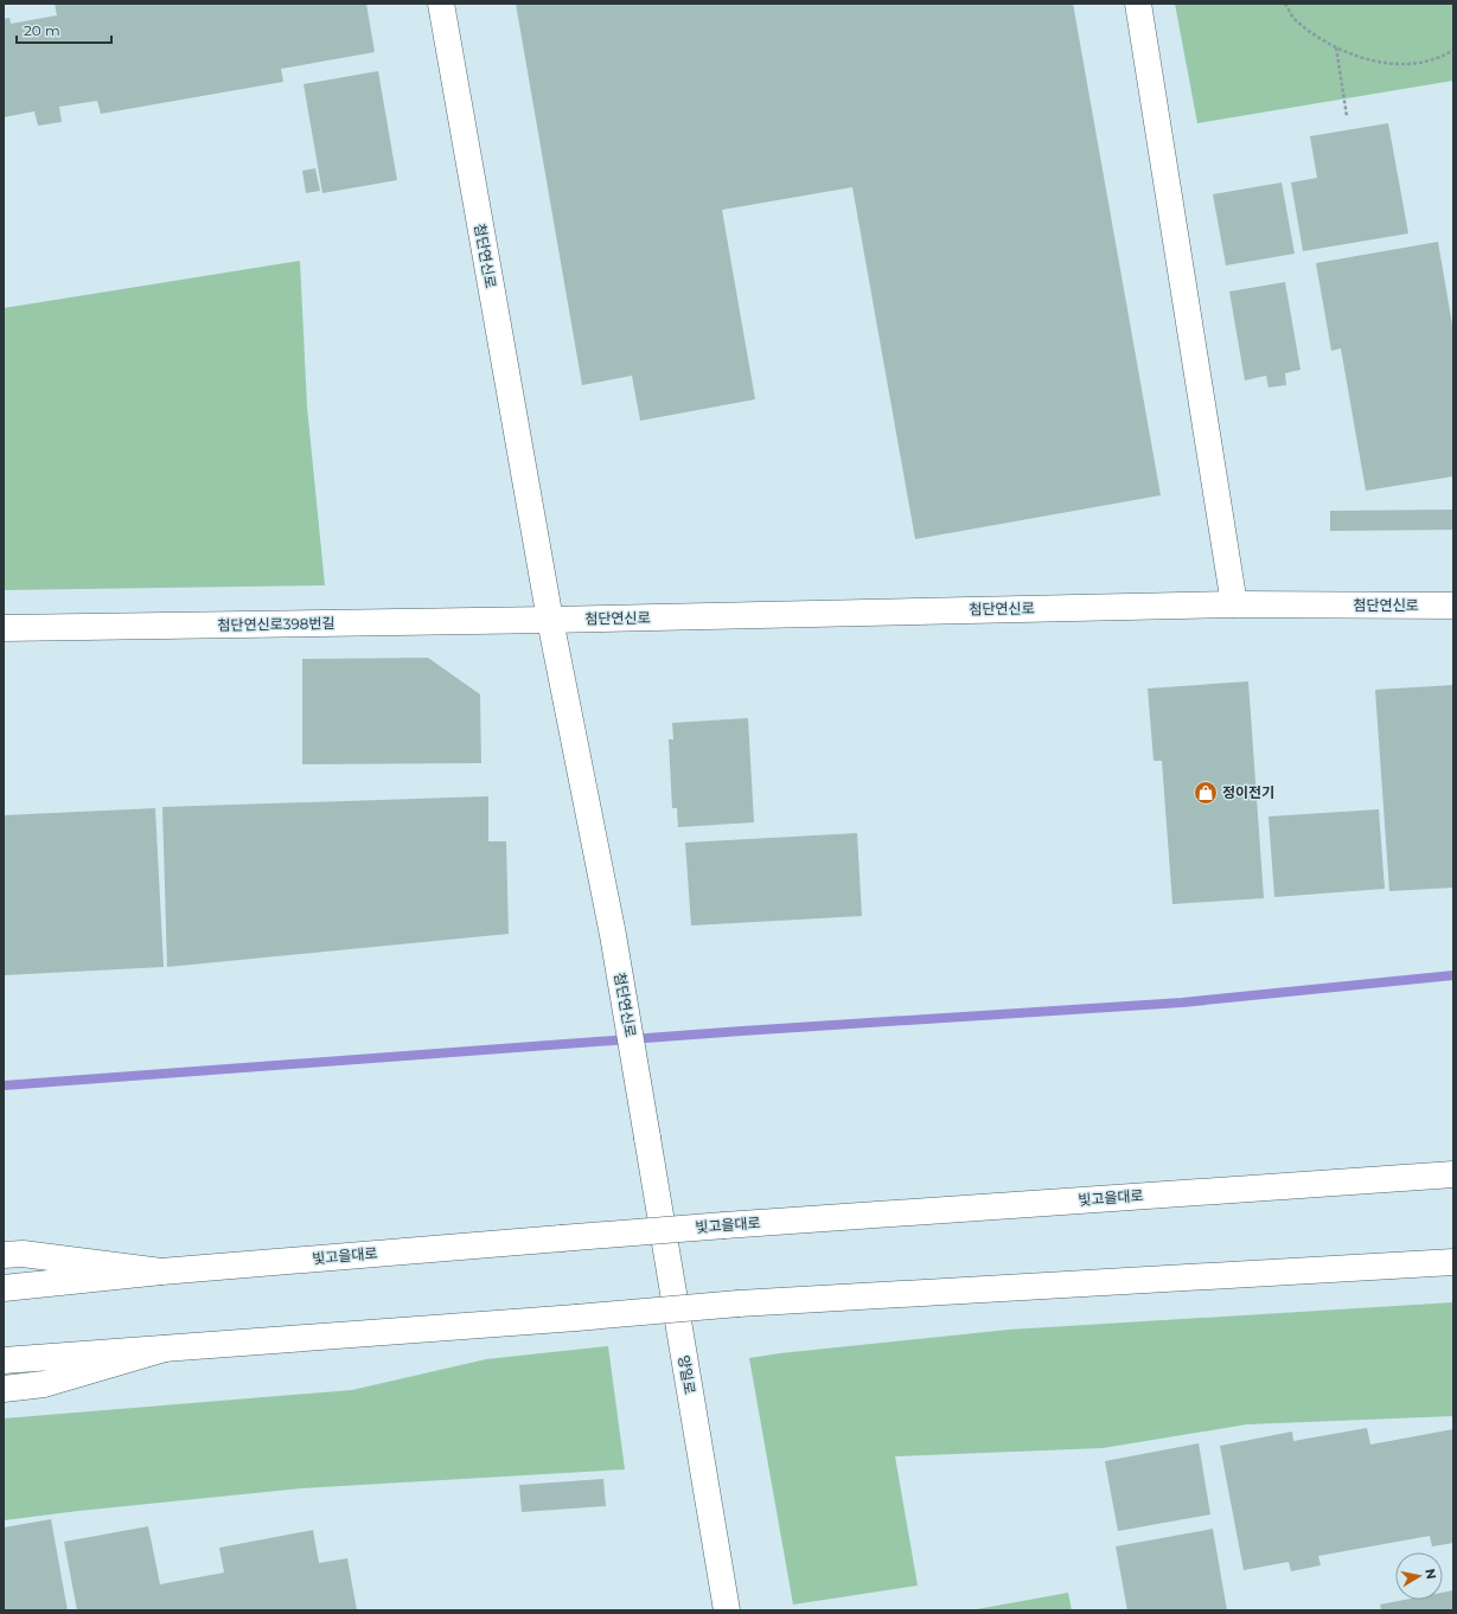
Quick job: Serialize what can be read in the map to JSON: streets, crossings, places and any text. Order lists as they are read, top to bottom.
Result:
{
  "streets": {
    "main road": [
      "첨단연신로",
      "첨단연신로398번길",
      "빛고을대로",
      "양일로"
    ]
  },
  "crossings": [
    ["첨단연신로", "첨단연신로398번길"],
    ["첨단연신로", "양일로"]
  ],
  "places": {
    "shop": ["정이전기"]
  },
  "scale_bar": "20 m",
  "north": "right"
}
